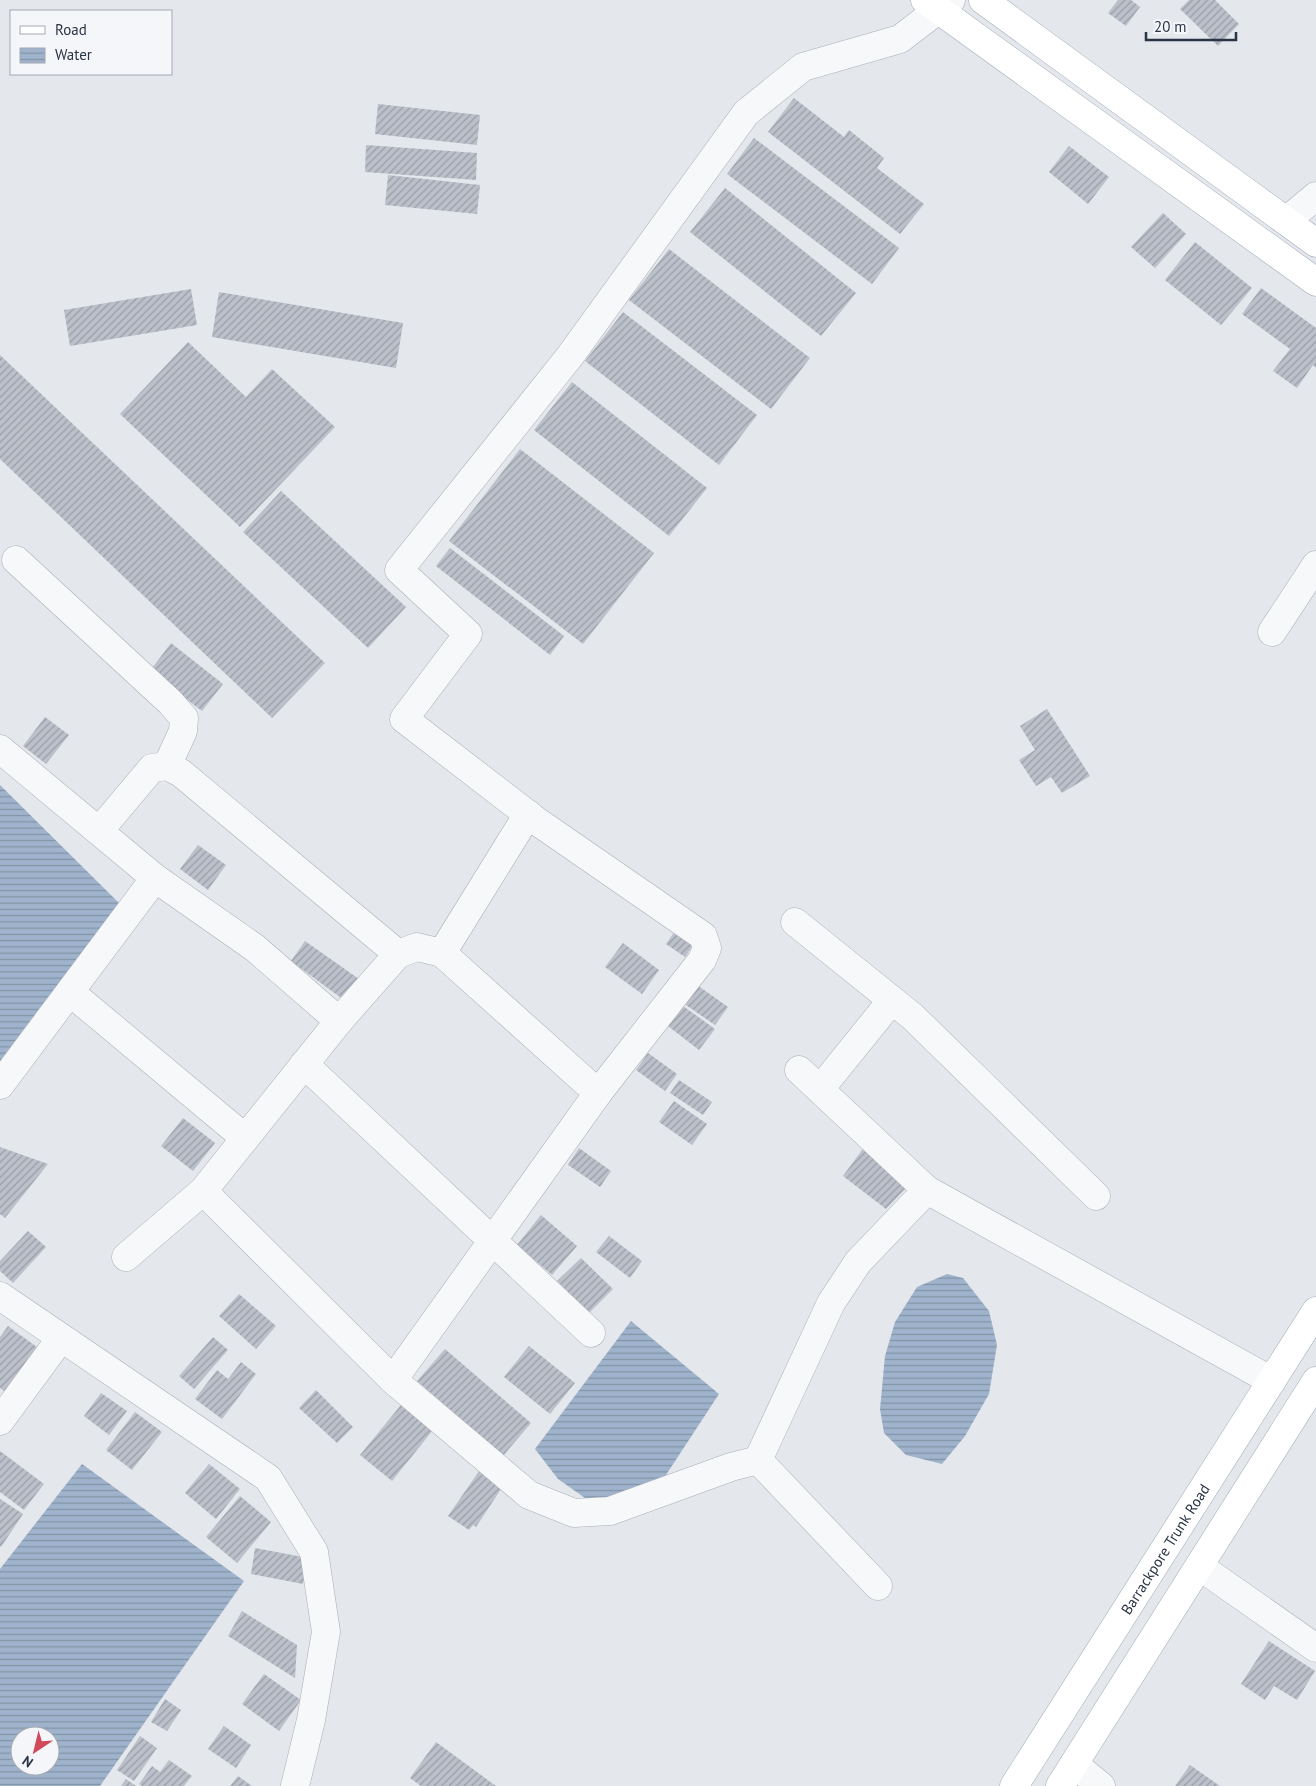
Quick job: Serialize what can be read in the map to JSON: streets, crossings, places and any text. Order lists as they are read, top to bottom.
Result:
{
  "streets": {
    "main road": ["Barrackpore Trunk Road"]
  },
  "legend": ["Road", "Water"],
  "scale_bar": "20 m",
  "north": "bottom left"
}
